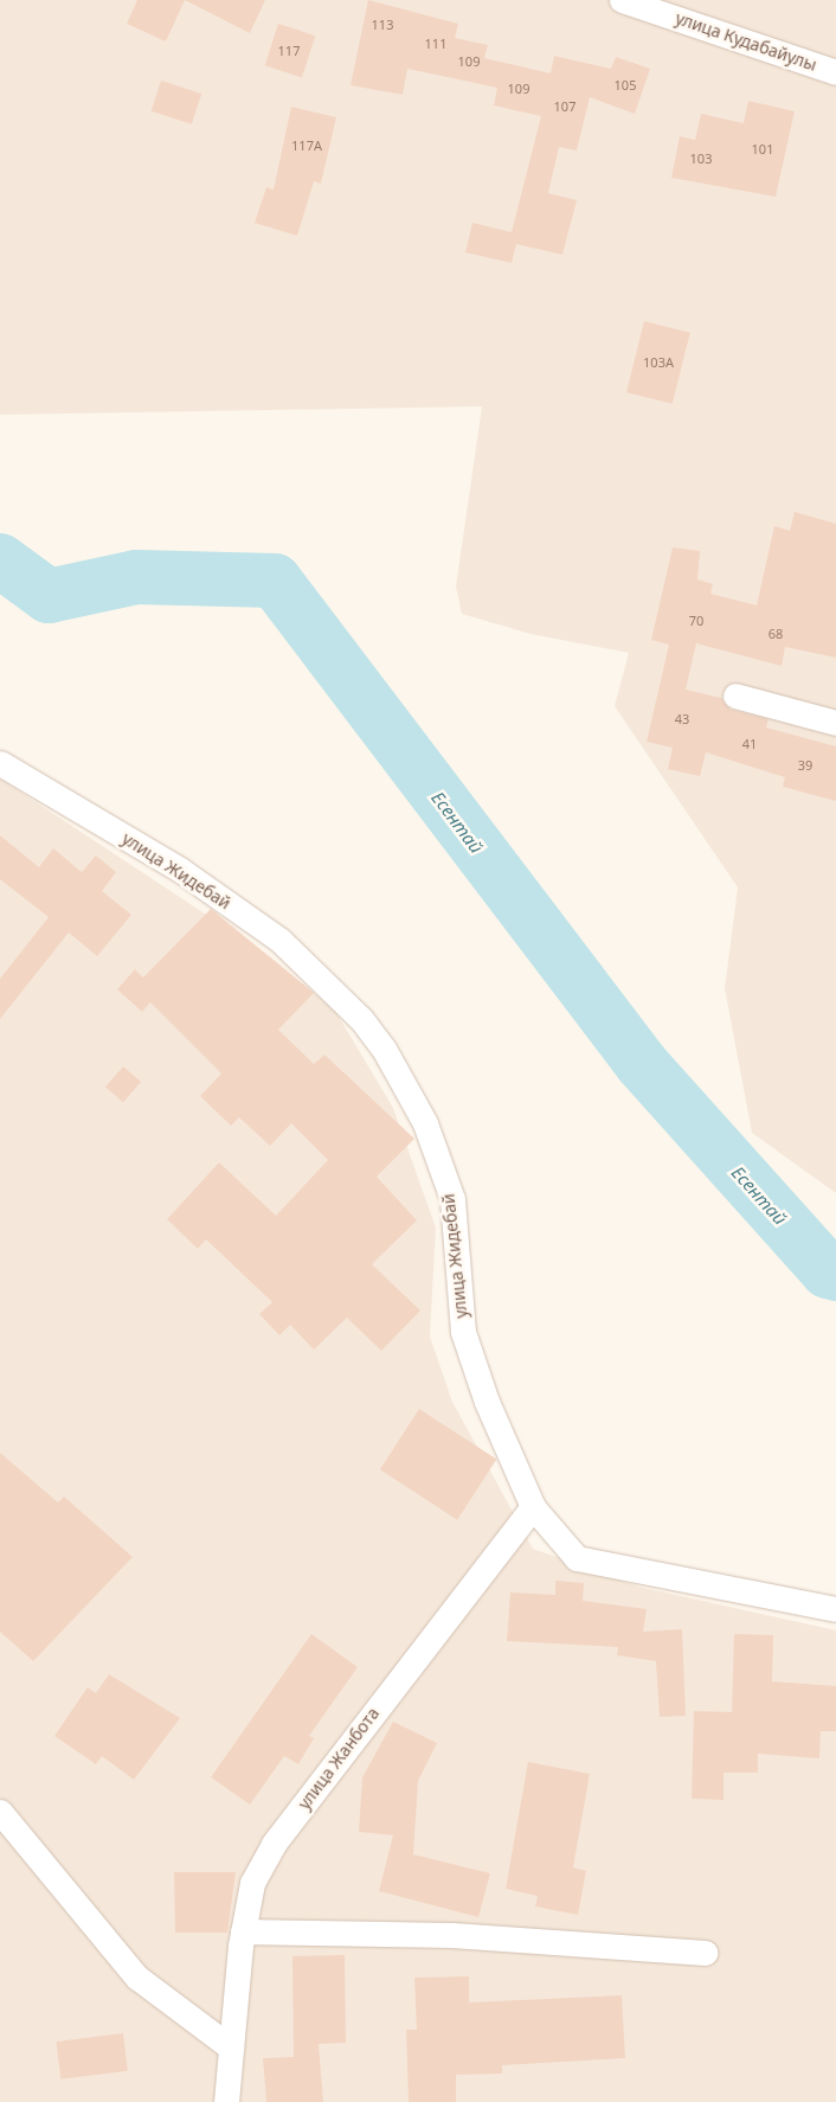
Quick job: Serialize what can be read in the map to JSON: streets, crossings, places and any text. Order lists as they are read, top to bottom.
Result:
{
  "streets": {
    "street": ["улица Кудабайулы", "улица Жидебай", "улица Жанбота"]
  },
  "crossings": [
    ["улица Жидебай", "улица Жанбота"]
  ],
  "water": ["Есентай"],
  "house_numbers": [
    "113",
    "111",
    "117",
    "109",
    "105",
    "109",
    "107",
    "117А",
    "101",
    "103",
    "103А",
    "70",
    "68",
    "43",
    "41",
    "39"
  ]
}
